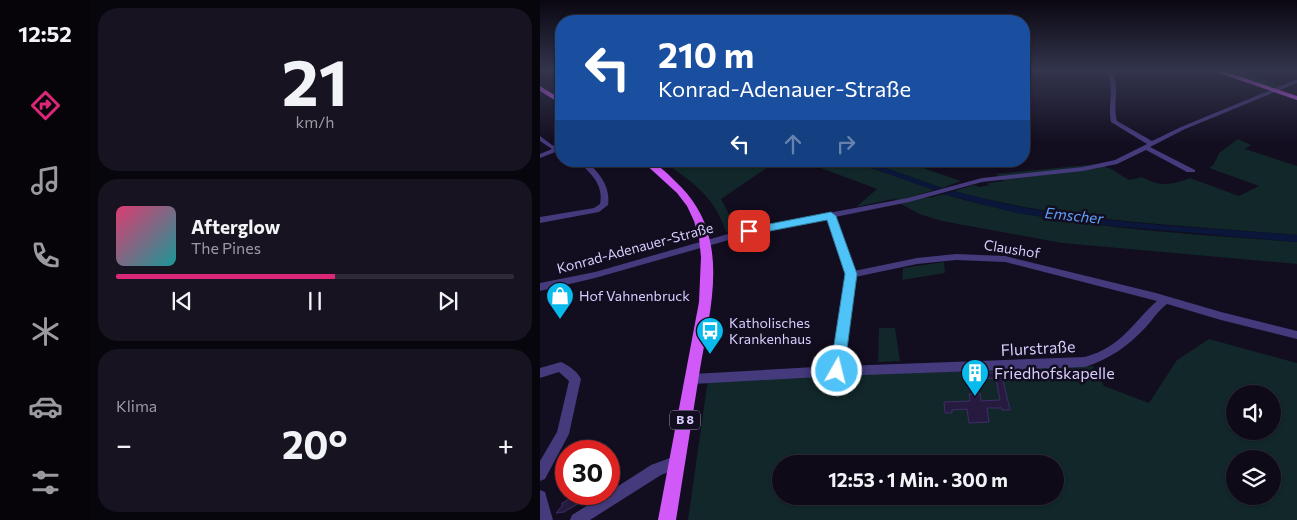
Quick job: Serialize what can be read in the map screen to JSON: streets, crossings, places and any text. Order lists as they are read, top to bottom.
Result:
{
  "streets": {
    "main road": ["B 8"],
    "street": ["Konrad-Adenauer-Straße", "Claushof", "Flurstraße"]
  },
  "crossings": [
    ["Konrad-Adenauer-Straße", "B 8"],
    ["Claushof", "Flurstraße"],
    ["Flurstraße", "B 8"]
  ],
  "water": ["Emscher"],
  "places": {
    "shop": ["Hof Vahnenbruck"],
    "bus stop": ["Katholisches Krankenhaus"],
    "building": ["Friedhofskapelle"]
  },
  "page": {
    "tabs": "12:52",
    "tile": [
      ["21", "km/h"],
      "Klima"
    ],
    "turn": ["210 m", "Konrad-Adenauer-Straße"],
    "song": ["Afterglow", "The Pines"],
    "heat": ["−", "20°", "+"],
    "limit": "30",
    "trip": "12:53 · 1 Min. · 300 m"
  }
}
